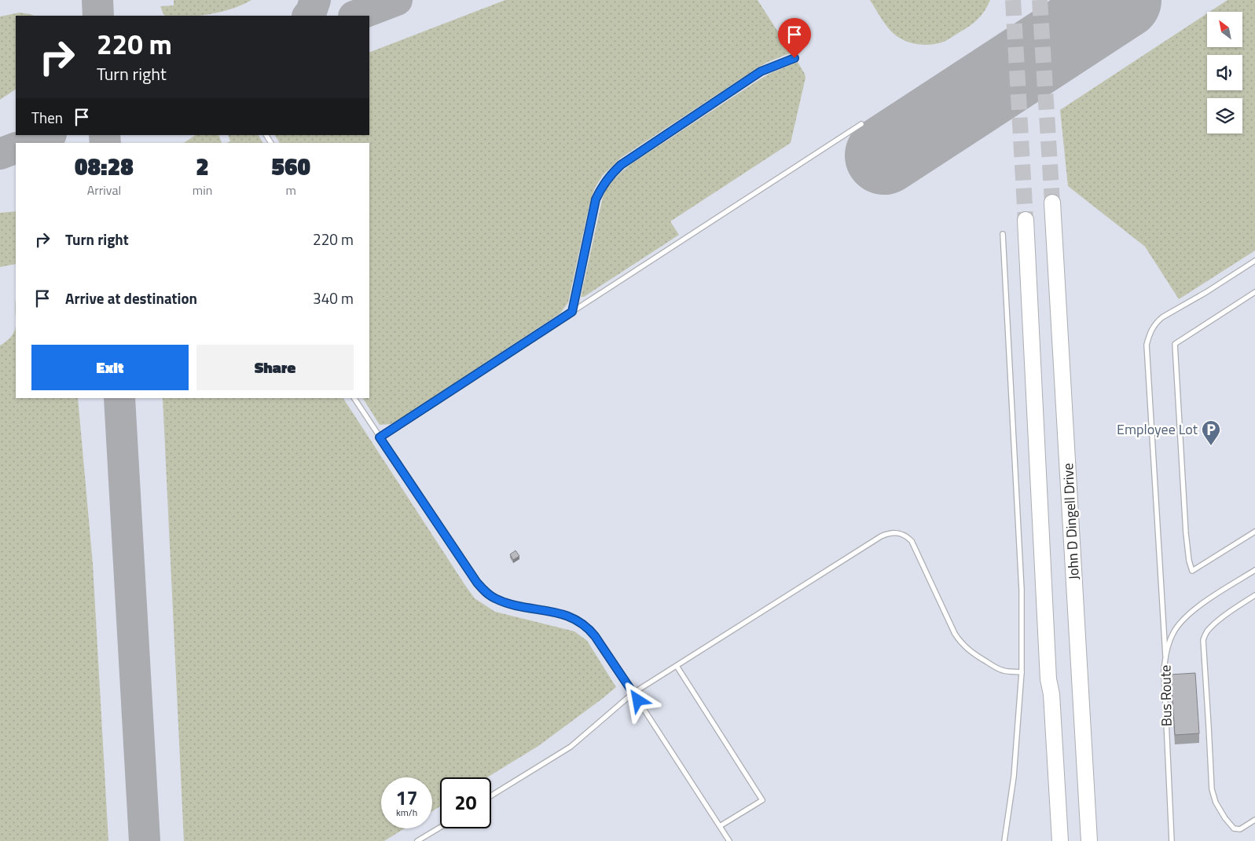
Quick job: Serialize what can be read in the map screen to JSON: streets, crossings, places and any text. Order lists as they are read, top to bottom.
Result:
{
  "streets": {
    "highway": ["John D Dingell Drive"],
    "lane": ["Bus Route"]
  },
  "places": {
    "parking": ["Employee Lot"]
  },
  "north": "top left",
  "page": {
    "turn": ["220 m", "Turn right"],
    "then": "Then",
    "eta": [
      "08:28",
      "Arrival",
      "2",
      "min",
      "560",
      "m"
    ],
    "list": [
      {
        "name": "Turn right",
        "value": "220 m"
      },
      {
        "name": "Arrive at destination",
        "value": "340 m"
      }
    ],
    "buttons": ["Exit", "Share"],
    "speed": "17 km/h",
    "limit": "20"
  }
}
